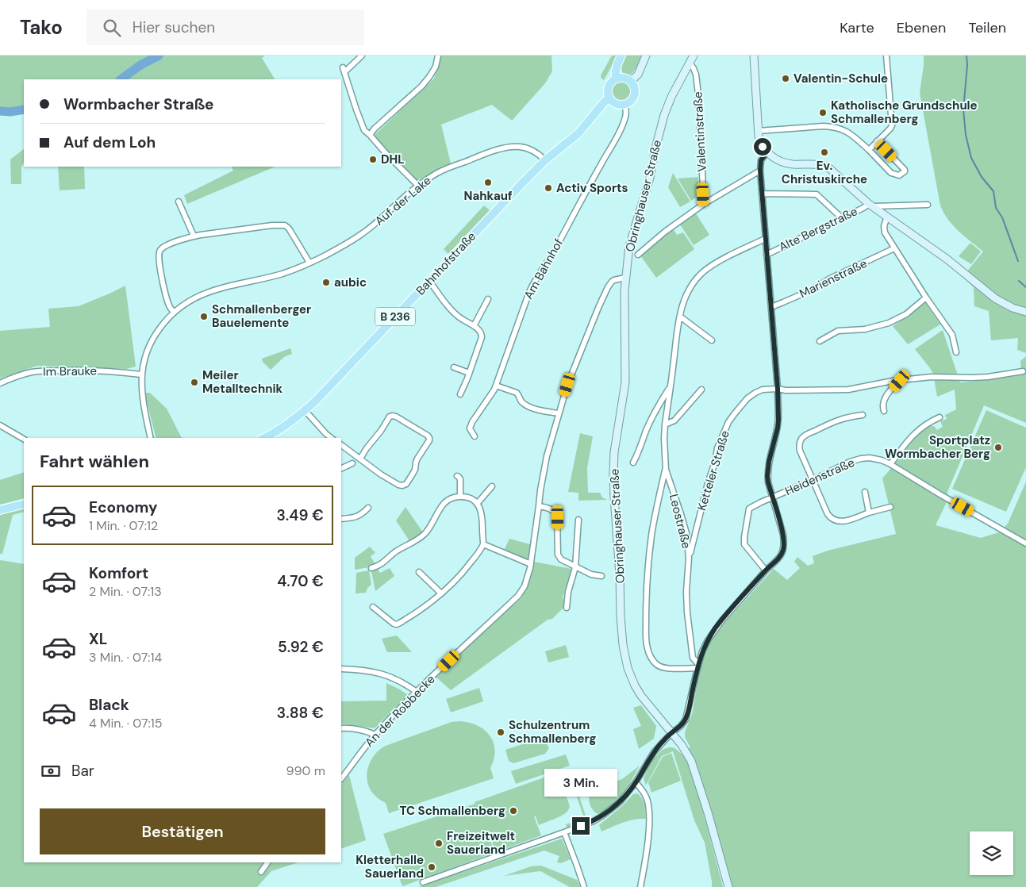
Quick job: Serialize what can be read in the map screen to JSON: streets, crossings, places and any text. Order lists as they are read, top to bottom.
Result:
{
  "streets": {
    "main road": ["Bahnhofstraße", "B 236"],
    "street": [
      "Valentinstraße",
      "Obringhauser Straße",
      "Auf der Lake",
      "Alte Bergstraße",
      "Am Bahnhof",
      "Marienstraße",
      "Im Brauke",
      "Ketteler Straße",
      "Heidenstraße",
      "Leostraße",
      "An der Robbecke"
    ]
  },
  "crossings": [
    ["Valentinstraße", "Obringhauser Straße"],
    ["Obringhauser Straße", "An der Robbecke"],
    ["Auf der Lake", "Bahnhofstraße"],
    ["Auf der Lake", "Im Brauke"],
    ["Bahnhofstraße", "Am Bahnhof"],
    ["Ketteler Straße", "Leostraße"]
  ],
  "places": [
    "Valentin-Schule",
    "Katholische Grundschule Schmallenberg",
    "Ev. Christuskirche",
    "DHL",
    "Nahkauf",
    "Activ Sports",
    "aubic",
    "Schmallenberger Bauelemente",
    "Meiler Metalltechnik",
    "Sportplatz Wormbacher Berg",
    "Schulzentrum Schmallenberg",
    "TC Schmallenberg",
    "Freizeitwelt Sauerland",
    "Kletterhalle Sauerland"
  ],
  "page": {
    "header": "Tako",
    "search": "Hier suchen",
    "nav": ["Karte", "Ebenen", "Teilen"],
    "banner": ["Wormbacher Straße", "Auf dem Loh"],
    "heading": "Fahrt wählen",
    "list": [
      {
        "name": "Economy",
        "note": "1 Min. · 07:12",
        "value": "3.49 €"
      },
      {
        "name": "Komfort",
        "note": "2 Min. · 07:13",
        "value": "4.70 €"
      },
      {
        "name": "XL",
        "note": "3 Min. · 07:14",
        "value": "5.92 €"
      },
      {
        "name": "Black",
        "note": "4 Min. · 07:15",
        "value": "3.88 €"
      }
    ],
    "pay": ["Bar", "990 m"],
    "bubble": "3 Min.",
    "buttons": "Bestätigen"
  }
}
